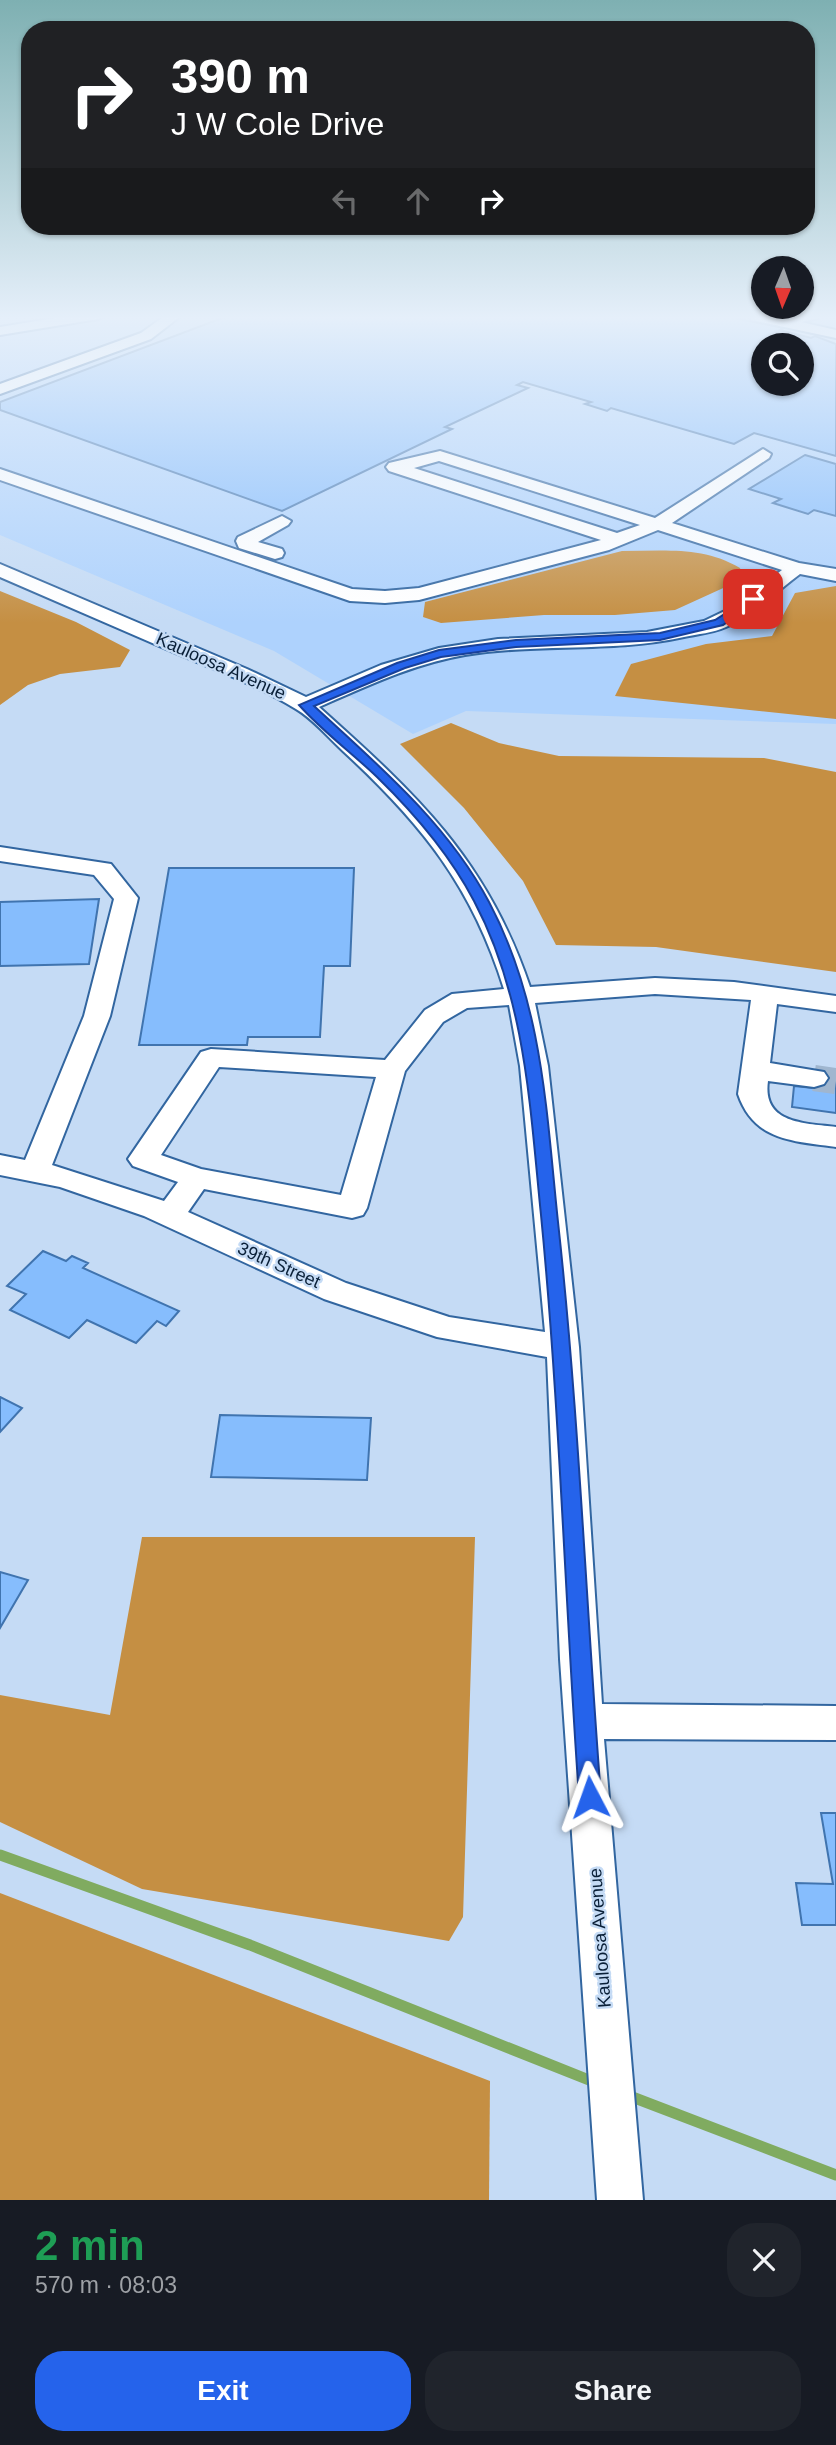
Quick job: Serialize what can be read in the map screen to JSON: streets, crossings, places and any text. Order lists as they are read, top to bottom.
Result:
{
  "streets": {
    "street": ["Kauloosa Avenue", "39th Street"]
  },
  "crossings": [
    ["Kauloosa Avenue", "39th Street"]
  ],
  "north": "bottom",
  "page": {
    "turn": ["390 m", "J W Cole Drive"],
    "heading": ["2 min", "570 m · 08:03"],
    "buttons": ["Exit", "Share"]
  }
}
